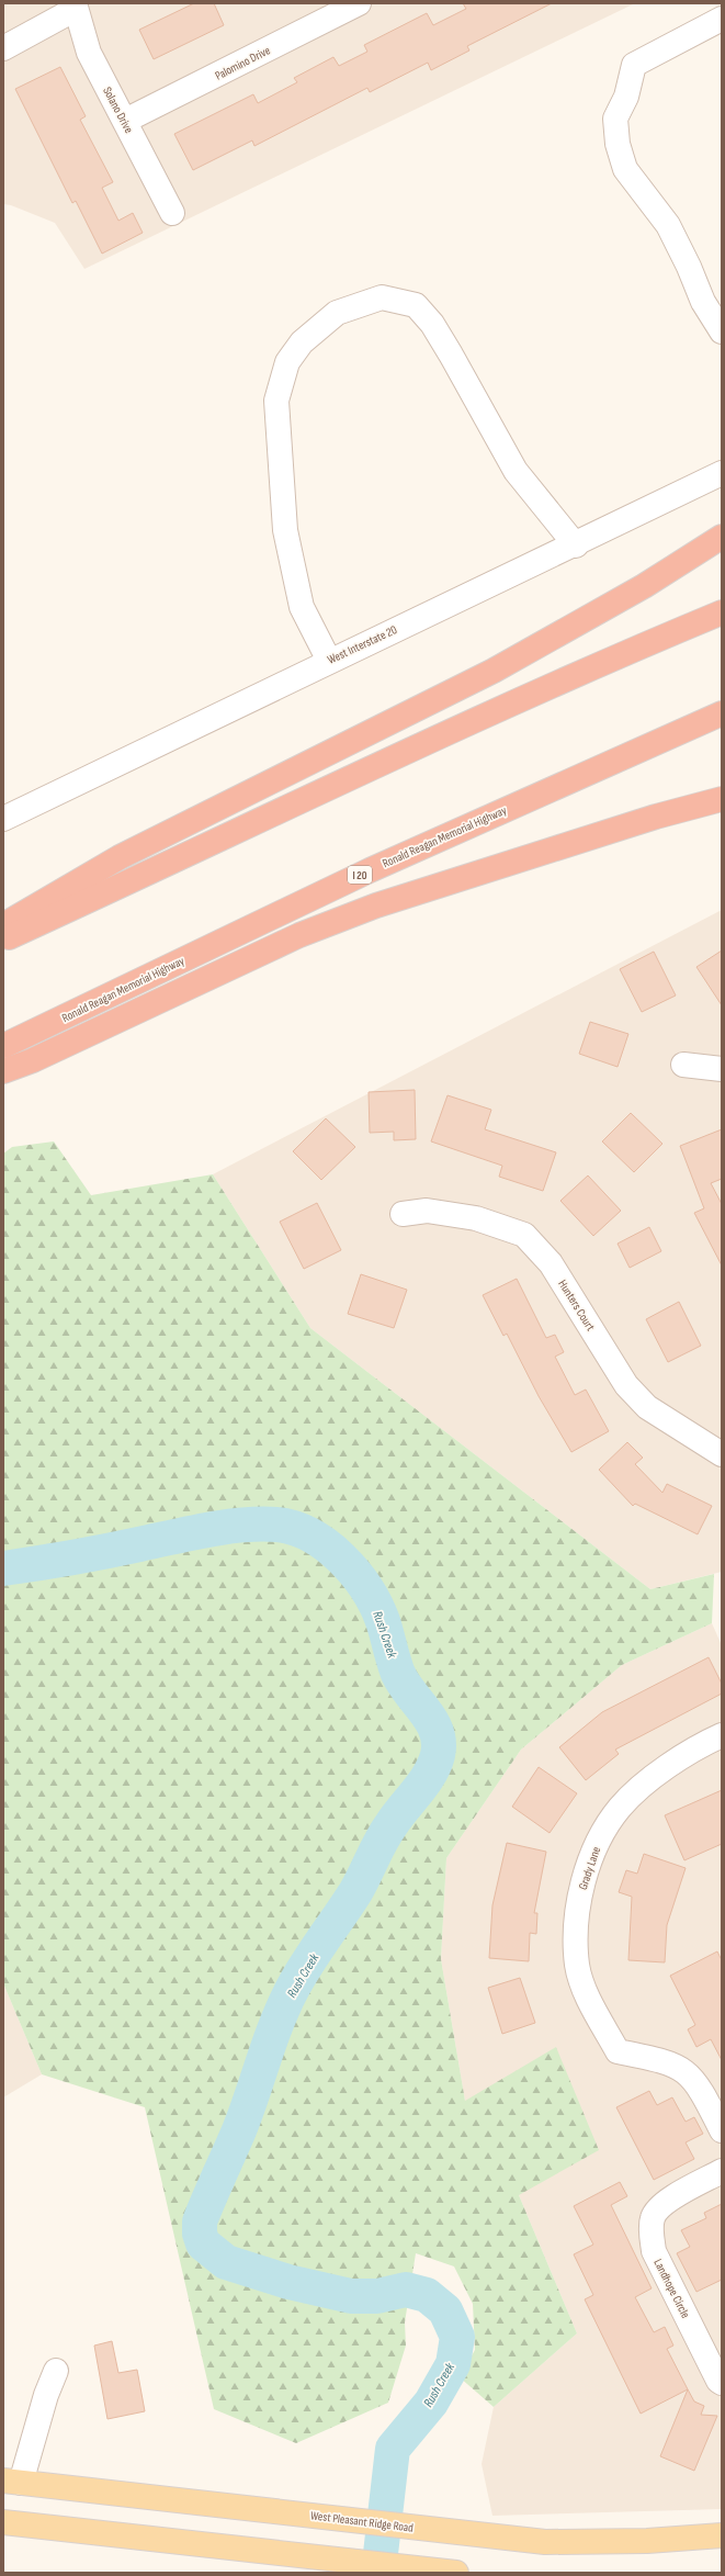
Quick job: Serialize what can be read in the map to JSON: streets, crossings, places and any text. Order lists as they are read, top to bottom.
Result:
{
  "streets": {
    "highway": ["Ronald Reagan Memorial Highway", "I 20"],
    "main road": ["West Pleasant Ridge Road"],
    "street": [
      "Palomino Drive",
      "Solano Drive",
      "West Interstate 20",
      "Hunters Court",
      "Grady Lane",
      "Landhope Circle"
    ]
  },
  "crossings": [
    ["Palomino Drive", "Solano Drive"]
  ],
  "water": ["Rush Creek"]
}
